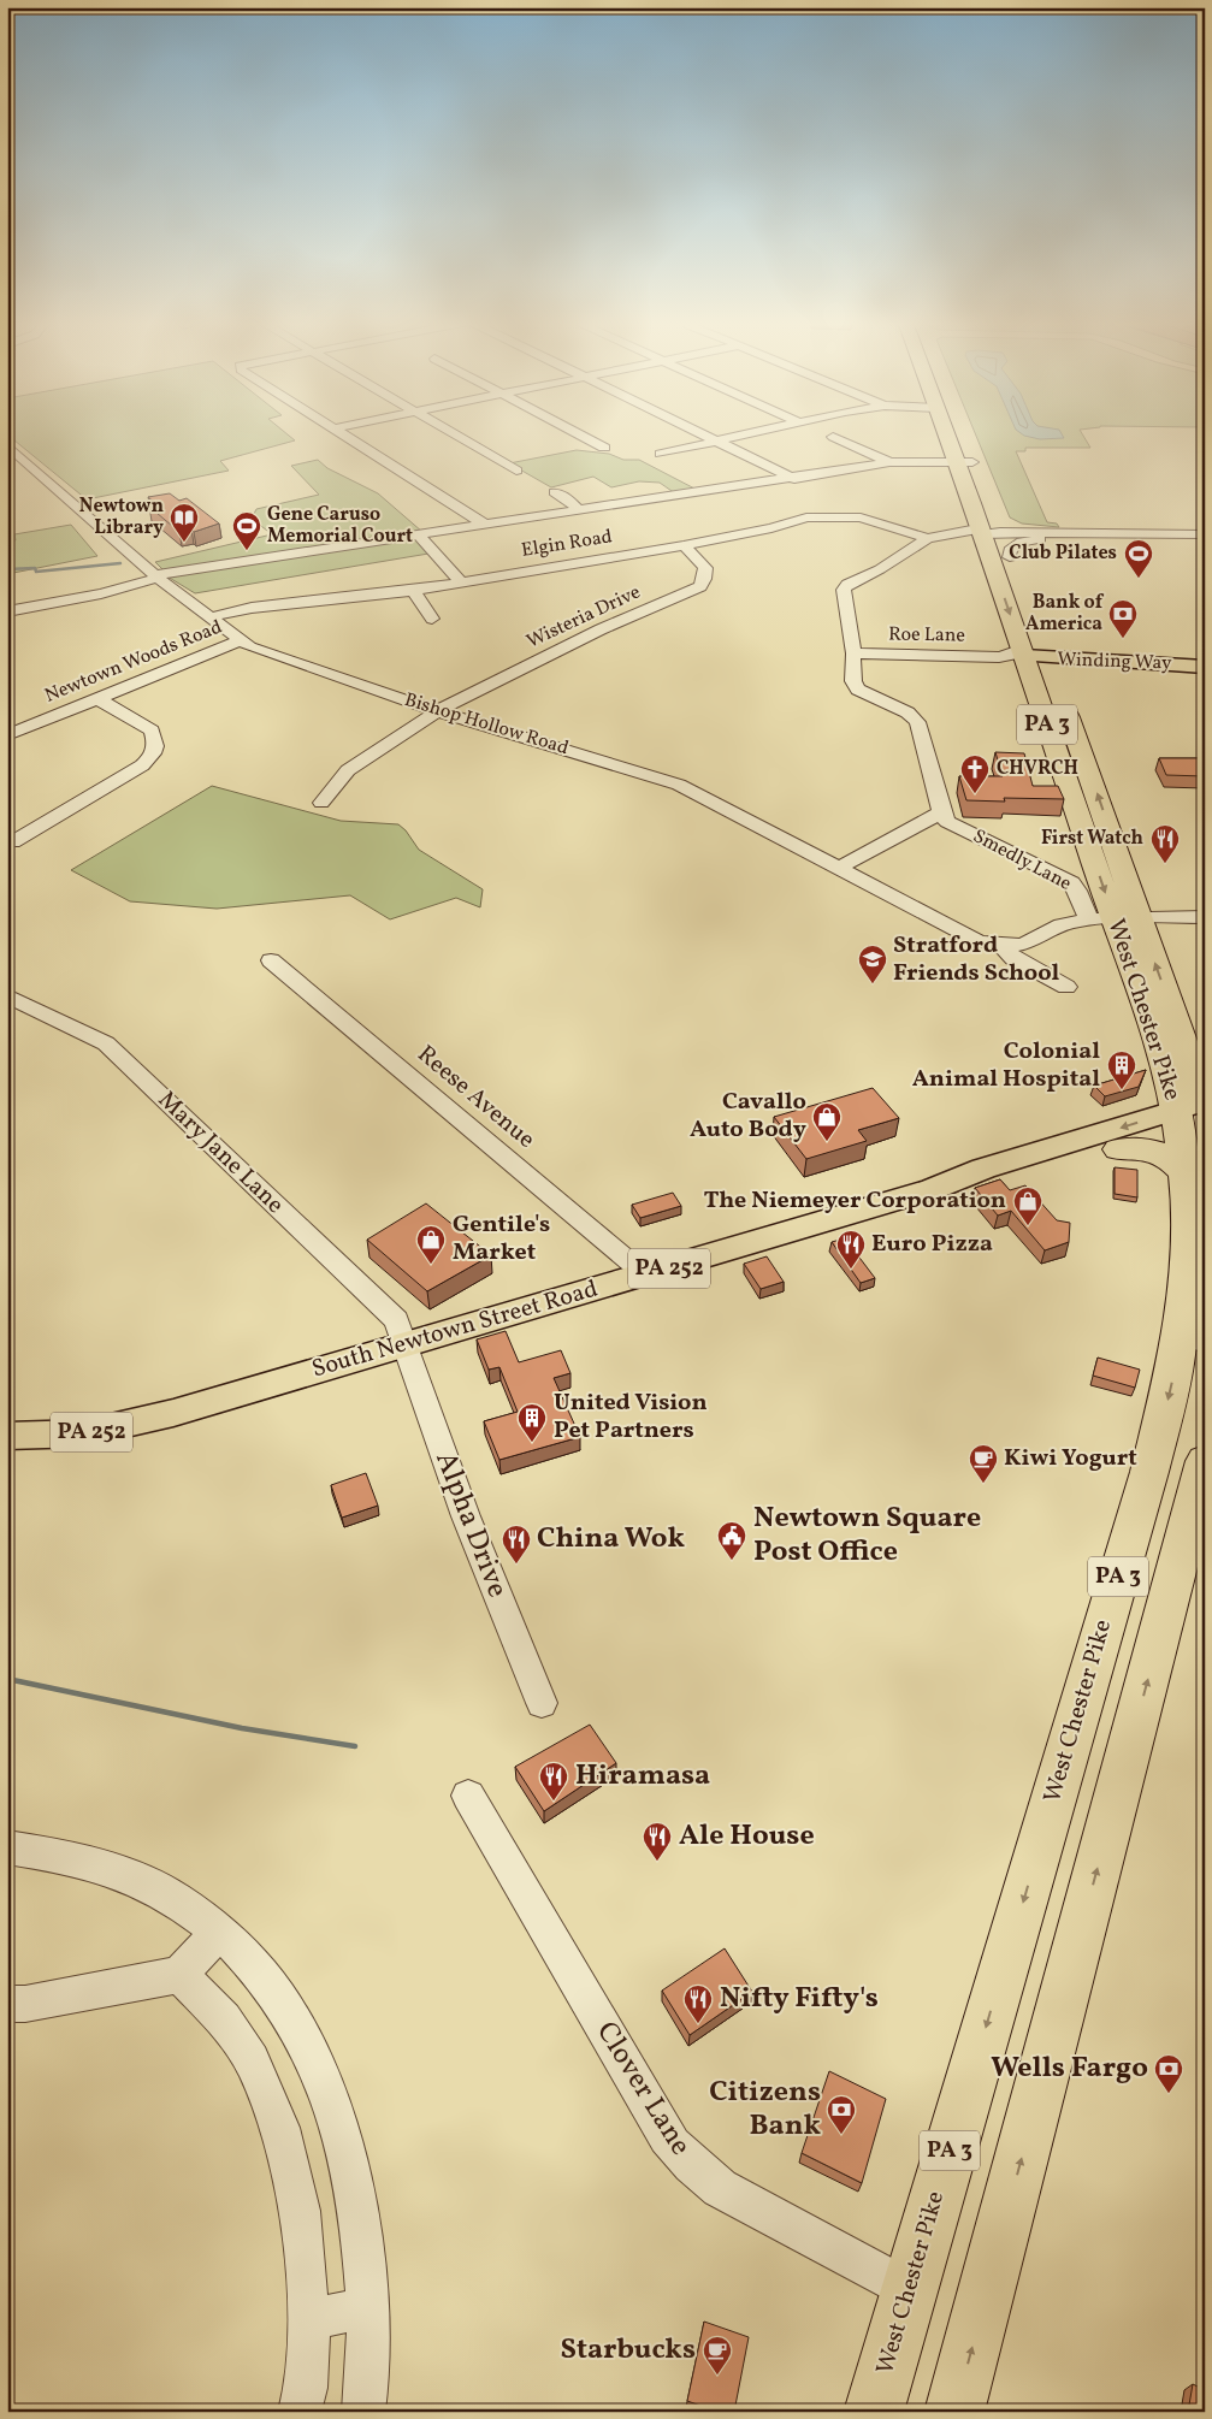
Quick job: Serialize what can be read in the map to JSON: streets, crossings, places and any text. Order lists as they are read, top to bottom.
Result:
{
  "streets": {
    "highway": ["PA 3", "West Chester Pike"],
    "main road": ["Winding Way", "PA 252", "South Newtown Street Road"],
    "street": [
      "Elgin Road",
      "Wisteria Drive",
      "Roe Lane",
      "Newtown Woods Road",
      "Bishop Hollow Road",
      "Smedly Lane",
      "Reese Avenue",
      "Mary Jane Lane",
      "Alpha Drive",
      "Clover Lane"
    ]
  },
  "crossings": [
    ["Elgin Road", "Wisteria Drive"],
    ["Elgin Road", "Bishop Hollow Road"],
    ["Wisteria Drive", "Bishop Hollow Road"],
    ["Roe Lane", "Winding Way"],
    ["Roe Lane", "West Chester Pike"],
    ["Newtown Woods Road", "Bishop Hollow Road"],
    ["Winding Way", "West Chester Pike"],
    ["Bishop Hollow Road", "Smedly Lane"],
    ["Bishop Hollow Road", "West Chester Pike"],
    ["Smedly Lane", "West Chester Pike"],
    ["West Chester Pike", "PA 252"],
    ["West Chester Pike", "Clover Lane"],
    ["Reese Avenue", "South Newtown Street Road"],
    ["Mary Jane Lane", "South Newtown Street Road"],
    ["Mary Jane Lane", "Alpha Drive"],
    ["PA 252", "South Newtown Street Road"],
    ["South Newtown Street Road", "Alpha Drive"]
  ],
  "places": {
    "library": ["Newtown Library"],
    "sports": ["Gene Caruso Memorial Court", "Club Pilates"],
    "bank": ["Bank of America", "Wells Fargo", "Citizens Bank"],
    "church": ["CHVRCH"],
    "restaurant": [
      "First Watch",
      "Euro Pizza",
      "China Wok",
      "Hiramasa",
      "Ale House",
      "Nifty Fifty's"
    ],
    "school or university": ["Stratford Friends School"],
    "building": ["Colonial Animal Hospital", "United Vision Pet Partners"],
    "shop": ["Cavallo Auto Body", "The Niemeyer Corporation", "Gentile's Market"],
    "cafe": ["Kiwi Yogurt", "Starbucks"],
    "public building": ["Newtown Square Post Office"]
  }
}
